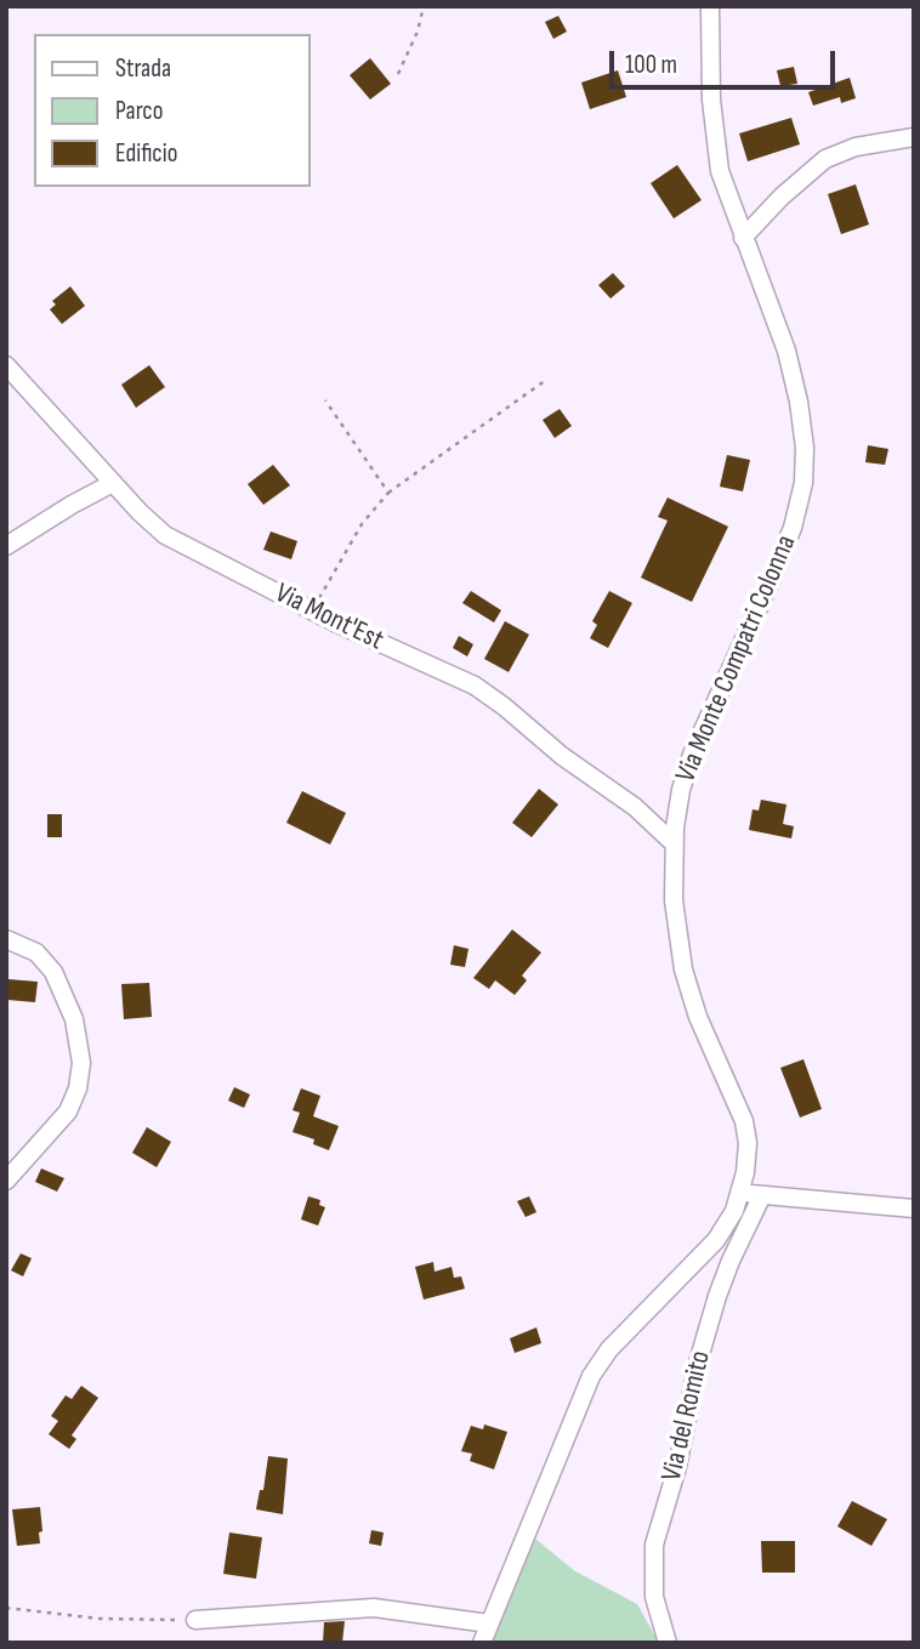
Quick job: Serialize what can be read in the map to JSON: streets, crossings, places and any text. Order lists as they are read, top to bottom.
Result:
{
  "streets": {
    "street": ["Via Mont'Est", "Via Monte Compatri Colonna", "Via del Romito"]
  },
  "crossings": [
    ["Via Mont'Est", "Via Monte Compatri Colonna"]
  ],
  "legend": ["Strada", "Parco", "Edificio"],
  "scale_bar": "100 m"
}
